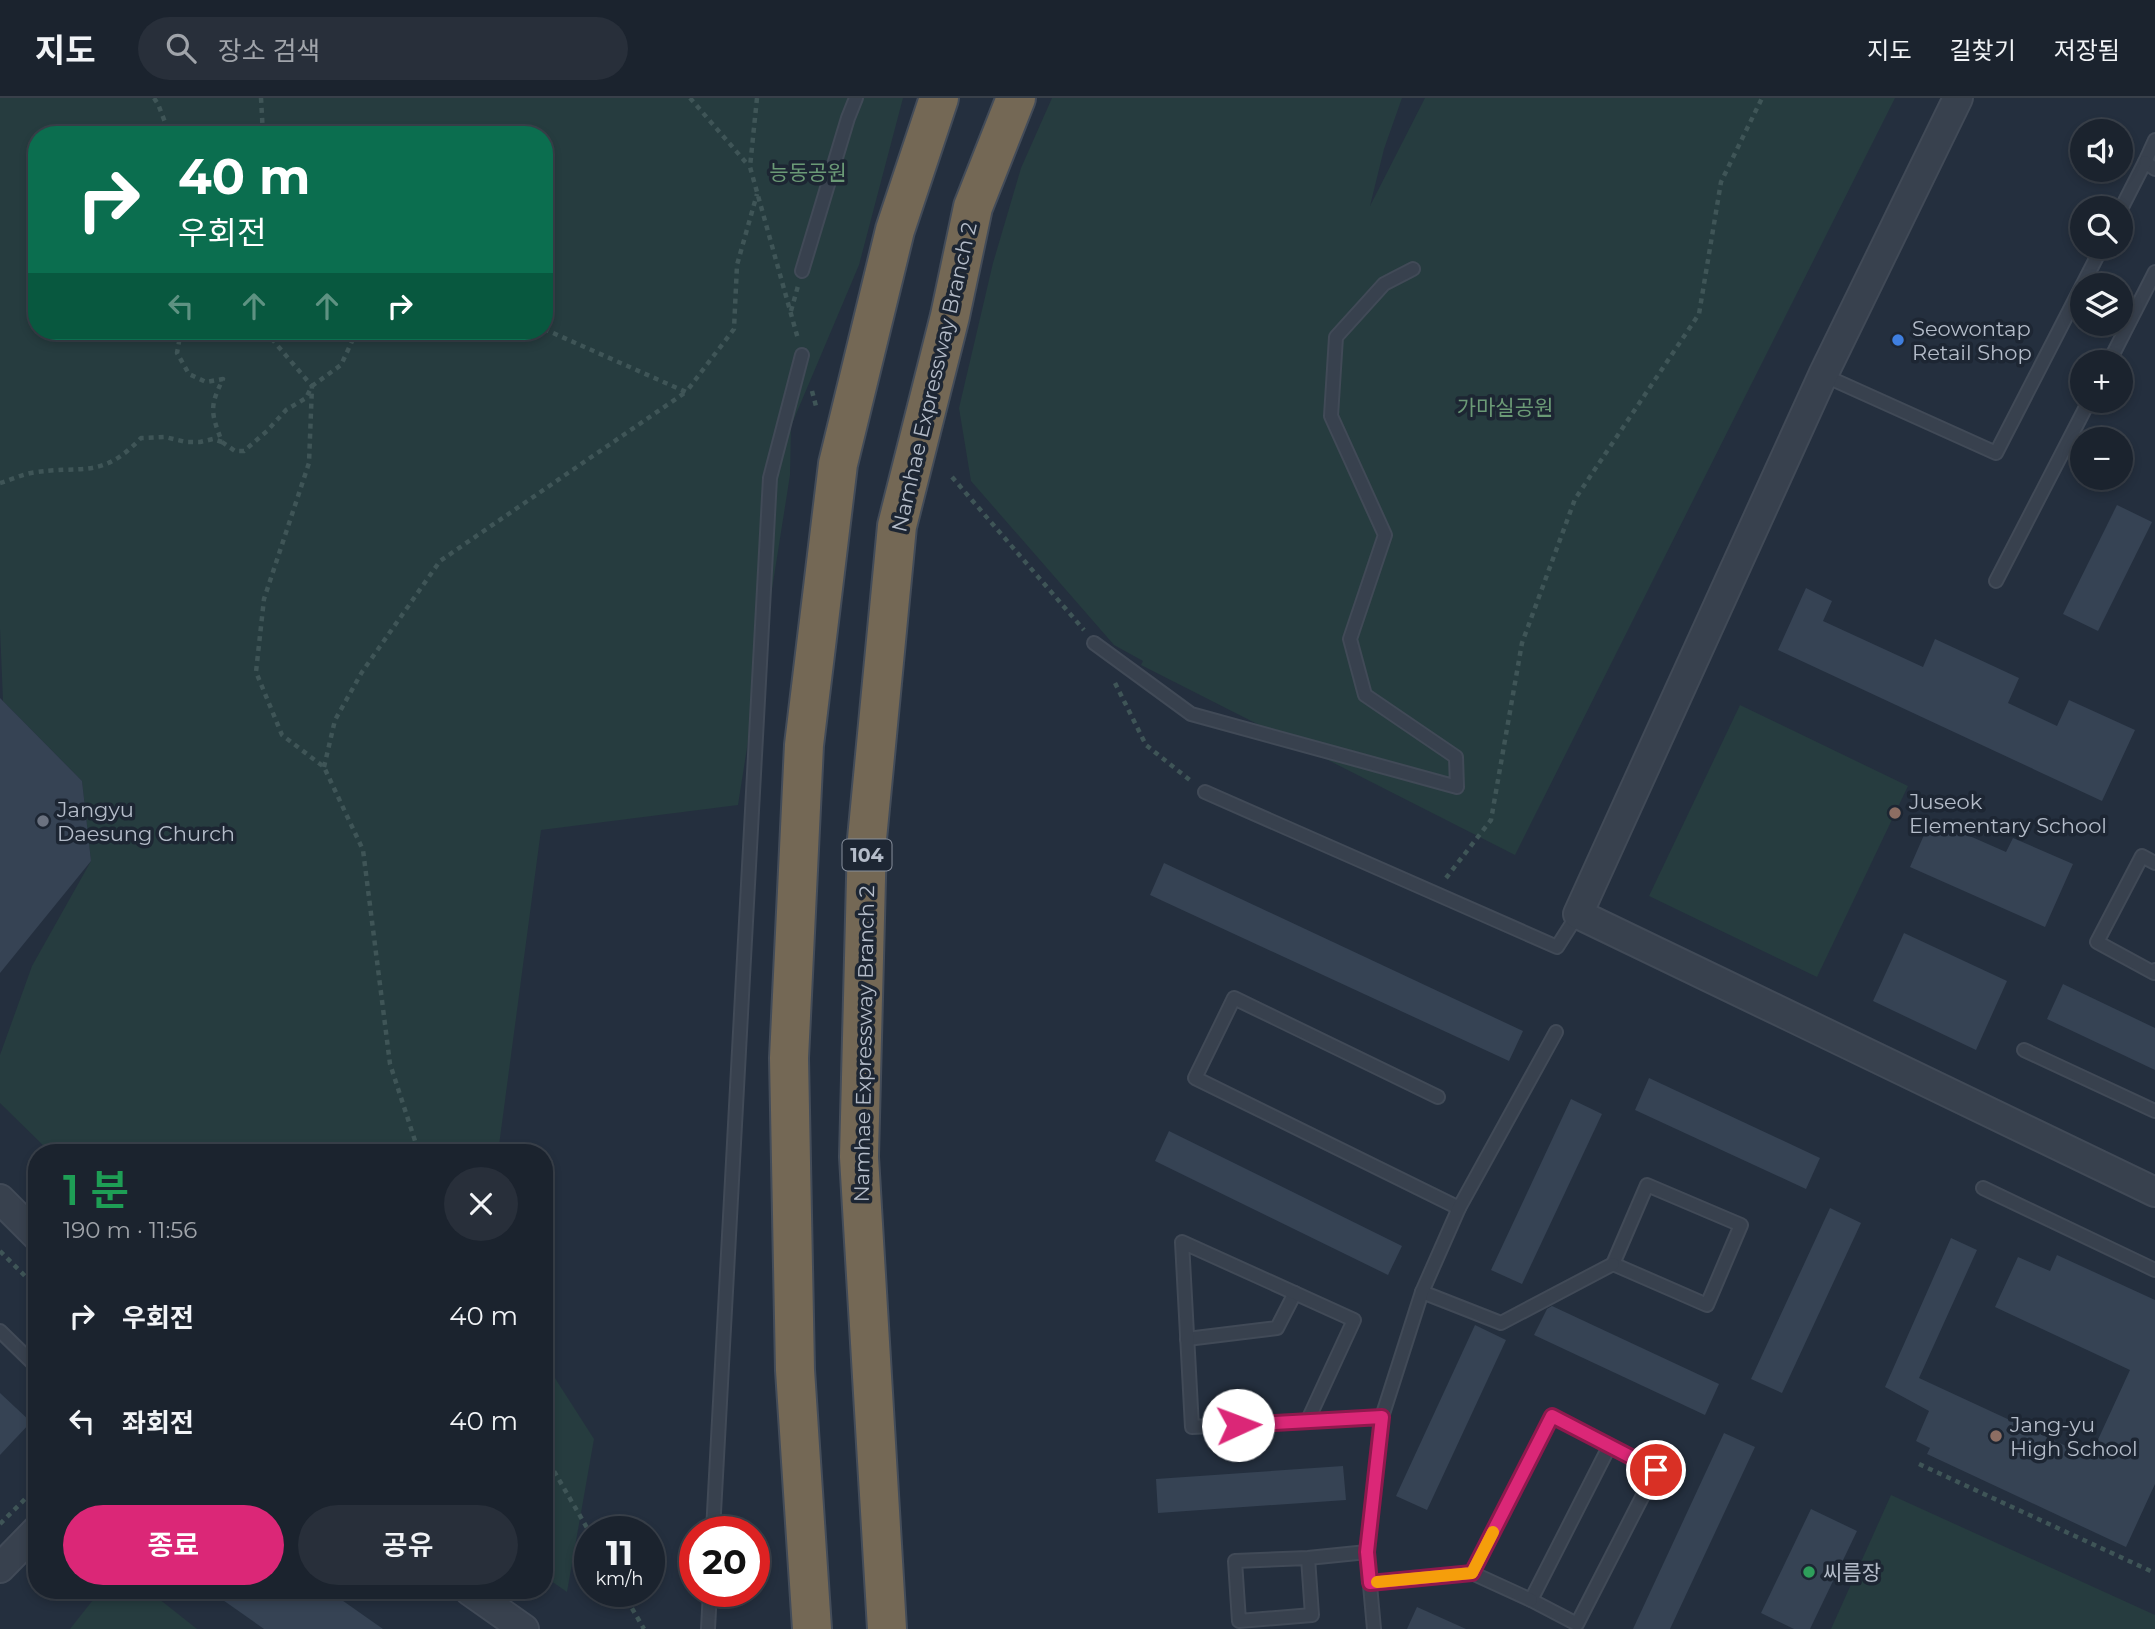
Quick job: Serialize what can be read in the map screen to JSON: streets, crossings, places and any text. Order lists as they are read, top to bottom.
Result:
{
  "streets": {
    "highway": ["Namhae Expressway Branch 2", "104"]
  },
  "parks": ["능동공원", "가마실공원"],
  "places": [
    "Seowontap Retail Shop",
    "Juseok Elementary School",
    "Jangyu Daesung Church",
    "Jang-yu High School",
    "씨름장"
  ],
  "page": {
    "header": "지도",
    "search": "장소 검색",
    "nav": ["지도", "길찾기", "저장됨"],
    "map_buttons": ["+", "−"],
    "turn": ["40 m", "우회전"],
    "heading": ["1 분", "190 m · 11:56"],
    "list": [
      {
        "name": "우회전",
        "value": "40 m"
      },
      {
        "name": "좌회전",
        "value": "40 m"
      }
    ],
    "buttons": ["종료", "공유"],
    "speed": "11 km/h",
    "limit": "20"
  }
}
